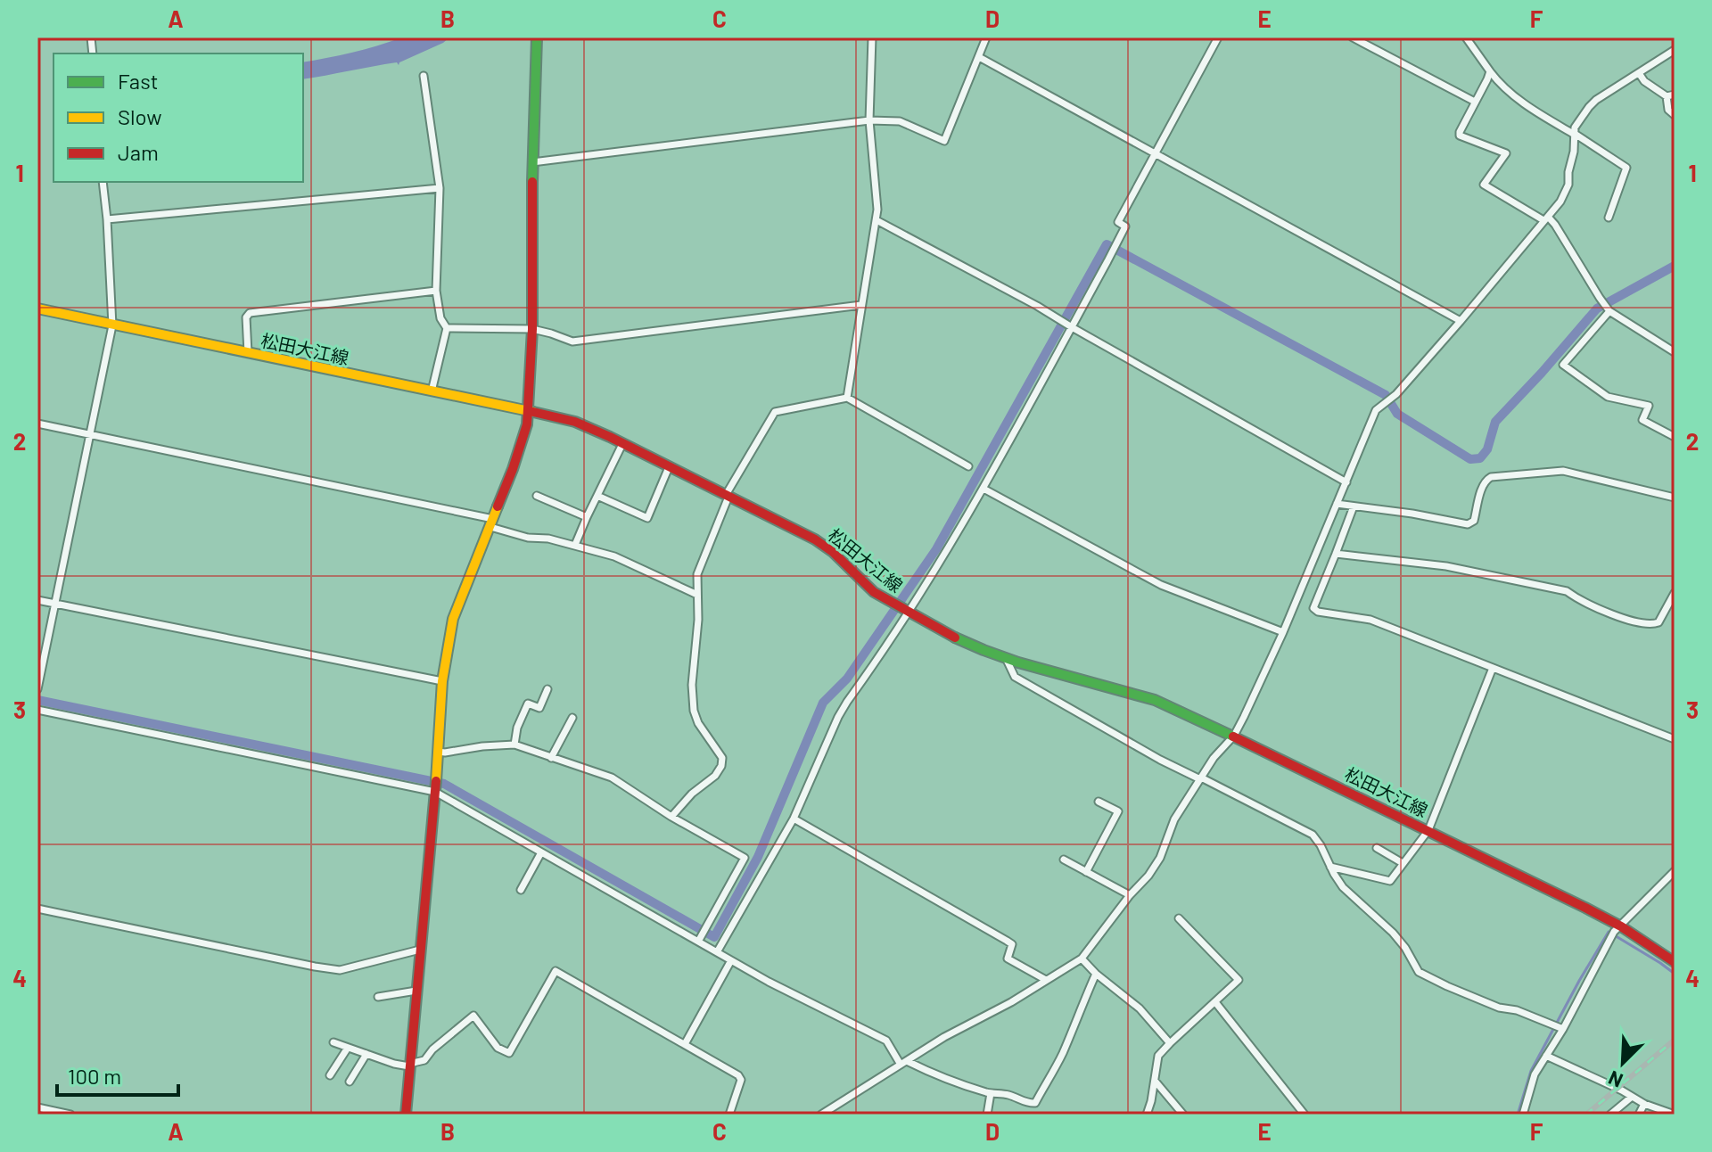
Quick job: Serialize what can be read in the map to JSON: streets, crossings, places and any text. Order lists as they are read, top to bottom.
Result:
{
  "streets": {
    "main road": ["松田大江線"]
  },
  "legend": ["Fast", "Slow", "Jam"],
  "scale_bar": "100 m",
  "north": "bottom left",
  "grid": {
    "columns": [
      "A",
      "B",
      "C",
      "D",
      "E",
      "F"
    ],
    "rows": [
      "1",
      "2",
      "3",
      "4"
    ]
  }
}
